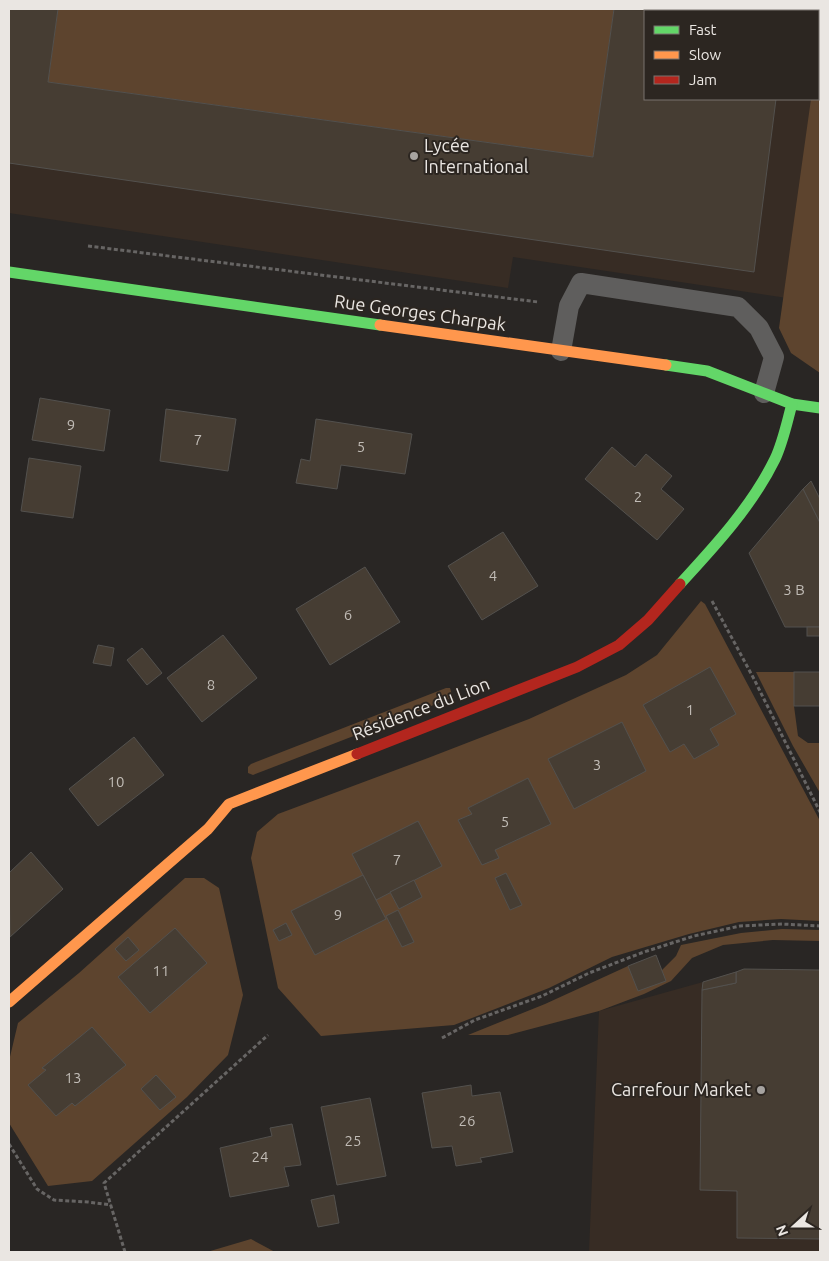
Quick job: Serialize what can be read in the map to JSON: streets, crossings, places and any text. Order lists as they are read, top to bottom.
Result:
{
  "streets": {
    "street": ["Rue Georges Charpak", "Résidence du Lion"]
  },
  "crossings": [
    ["Rue Georges Charpak", "Résidence du Lion"]
  ],
  "places": ["Lycée International", "Carrefour Market"],
  "house_numbers": [
    "9",
    "7",
    "5",
    "2",
    "4",
    "3 B",
    "6",
    "8",
    "1",
    "3",
    "10",
    "5",
    "7",
    "9",
    "11",
    "13",
    "26",
    "25",
    "24"
  ],
  "legend": ["Fast", "Slow", "Jam"],
  "north": "left"
}
